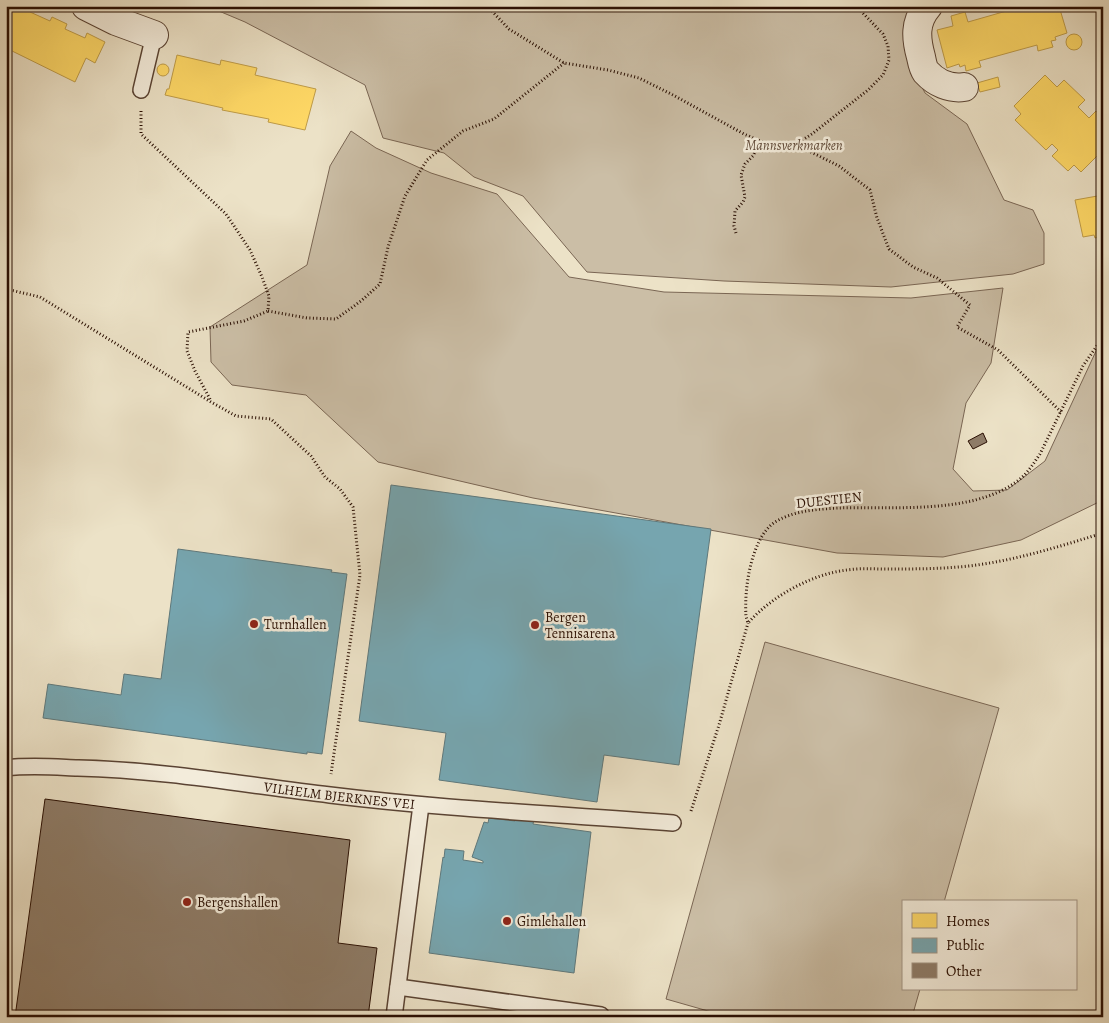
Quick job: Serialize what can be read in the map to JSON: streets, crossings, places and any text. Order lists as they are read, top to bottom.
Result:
{
  "streets": {
    "lane": ["VILHELM BJERKNES' VEI"],
    "path": ["DUESTIEN"]
  },
  "parks": ["Mannsverkmarken"],
  "places": [
    "Turnhallen",
    "Bergen Tennisarena",
    "Bergenshallen",
    "Gimlehallen"
  ],
  "legend": ["Homes", "Public", "Other"]
}
